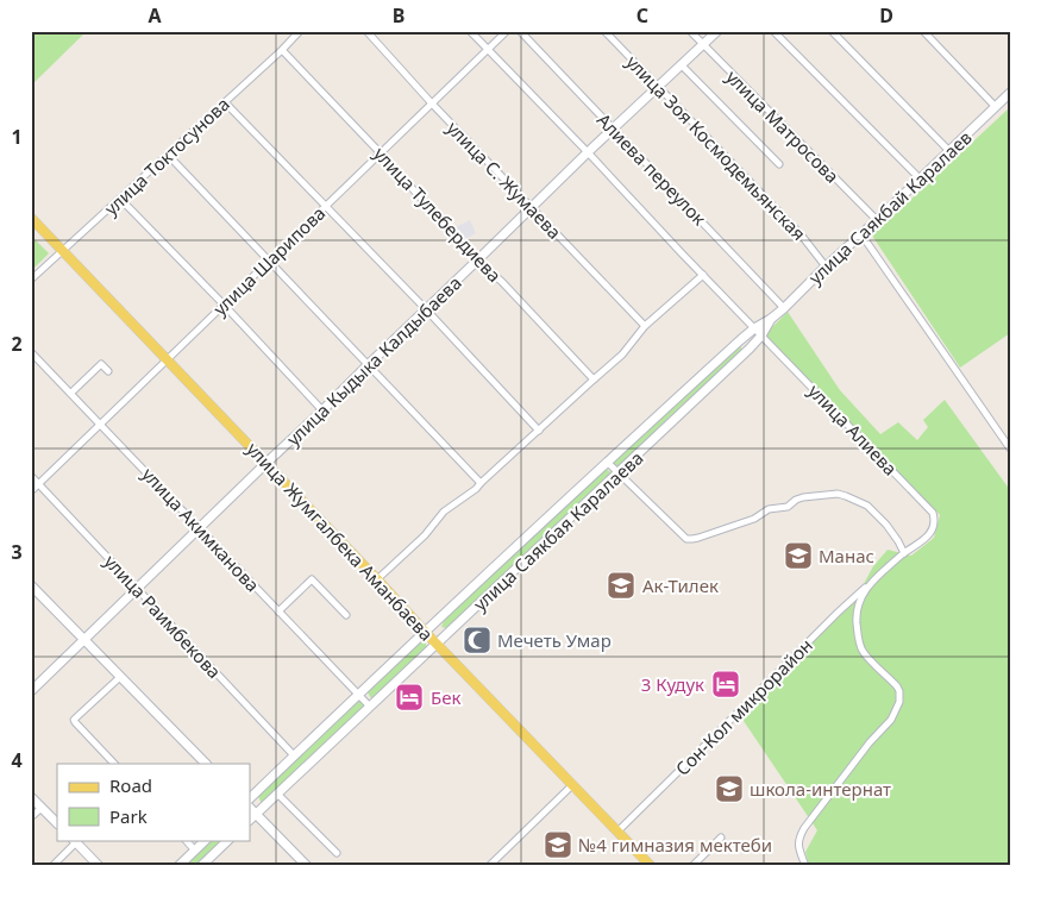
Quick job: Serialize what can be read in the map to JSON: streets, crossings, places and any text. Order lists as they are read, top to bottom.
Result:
{
  "streets": {
    "main road": ["улица Жумгалбека Аманбаева"],
    "street": [
      "улица Матросова",
      "улица Зоя Космодемьянская",
      "улица Токтосунова",
      "Алиева переулок",
      "улица С. Жумаева",
      "улица Саякбай Каралаев",
      "улица Тулебердиева",
      "улица Шарипова",
      "улица Кыдыка Калдыбаева",
      "улица Алиева",
      "улица Акимканова",
      "улица Саякбая Каралаева",
      "улица Раимбекова",
      "Сон-Кол микрорайон"
    ]
  },
  "crossings": [
    ["улица Матросова", "улица Саякбай Каралаев"],
    ["улица Матросова", "улица Кыдыка Калдыбаева"],
    ["улица Зоя Космодемьянская", "улица Саякбай Каралаев"],
    ["улица Зоя Космодемьянская", "улица Кыдыка Калдыбаева"],
    ["улица Токтосунова", "улица Тулебердиева"],
    ["улица Токтосунова", "улица Жумгалбека Аманбаева"],
    ["Алиева переулок", "улица Саякбай Каралаев"],
    ["Алиева переулок", "улица Кыдыка Калдыбаева"],
    ["улица С. Жумаева", "улица Шарипова"],
    ["улица С. Жумаева", "улица Кыдыка Калдыбаева"],
    ["улица Саякбай Каралаев", "улица Алиева"],
    ["улица Саякбай Каралаев", "улица Саякбая Каралаева"],
    ["улица Тулебердиева", "улица Шарипова"],
    ["улица Тулебердиева", "улица Кыдыка Калдыбаева"],
    ["улица Шарипова", "улица Алиева"],
    ["улица Шарипова", "улица Акимканова"],
    ["улица Шарипова", "улица Жумгалбека Аманбаева"],
    ["улица Шарипова", "улица Раимбекова"],
    ["улица Кыдыка Калдыбаева", "улица Алиева"],
    ["улица Кыдыка Калдыбаева", "улица Акимканова"],
    ["улица Кыдыка Калдыбаева", "улица Жумгалбека Аманбаева"],
    ["улица Кыдыка Калдыбаева", "улица Раимбекова"],
    ["улица Алиева", "улица Саякбая Каралаева"],
    ["улица Алиева", "Сон-Кол микрорайон"],
    ["улица Акимканова", "улица Саякбая Каралаева"],
    ["улица Саякбая Каралаева", "улица Жумгалбека Аманбаева"],
    ["улица Саякбая Каралаева", "улица Раимбекова"],
    ["улица Жумгалбека Аманбаева", "Сон-Кол микрорайон"]
  ],
  "places": {
    "school or university": [
      "Манас",
      "Ак-Тилек",
      "школа-интернат",
      "№4 гимназия мектеби"
    ],
    "mosque": ["Мечеть Умар"],
    "hotel": ["3 Кудук", "Бек"]
  },
  "legend": ["Road", "Park"],
  "grid": {
    "columns": [
      "A",
      "B",
      "C",
      "D"
    ],
    "rows": [
      "1",
      "2",
      "3",
      "4"
    ]
  }
}
